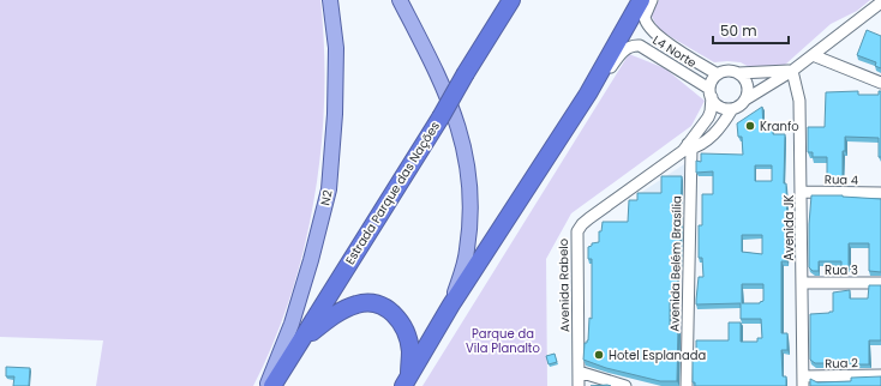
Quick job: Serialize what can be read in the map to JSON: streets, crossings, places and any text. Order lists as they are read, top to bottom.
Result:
{
  "streets": {
    "highway": ["Estrada Parque das Nações"],
    "main road": ["N2"],
    "street": [
      "L4 Norte",
      "Rua 4",
      "Avenida JK",
      "Avenida Belém Brasília",
      "Rua 3",
      "Avenida Rabelo",
      "Rua 2"
    ]
  },
  "crossings": [
    ["Rua 4", "Avenida JK"],
    ["Avenida JK", "Rua 3"],
    ["Avenida JK", "Rua 2"],
    ["Avenida Belém Brasília", "Avenida Rabelo"]
  ],
  "parks": ["Parque da Vila Planalto"],
  "places": ["Kranfo", "Hotel Esplanada"],
  "scale_bar": "50 m"
}
